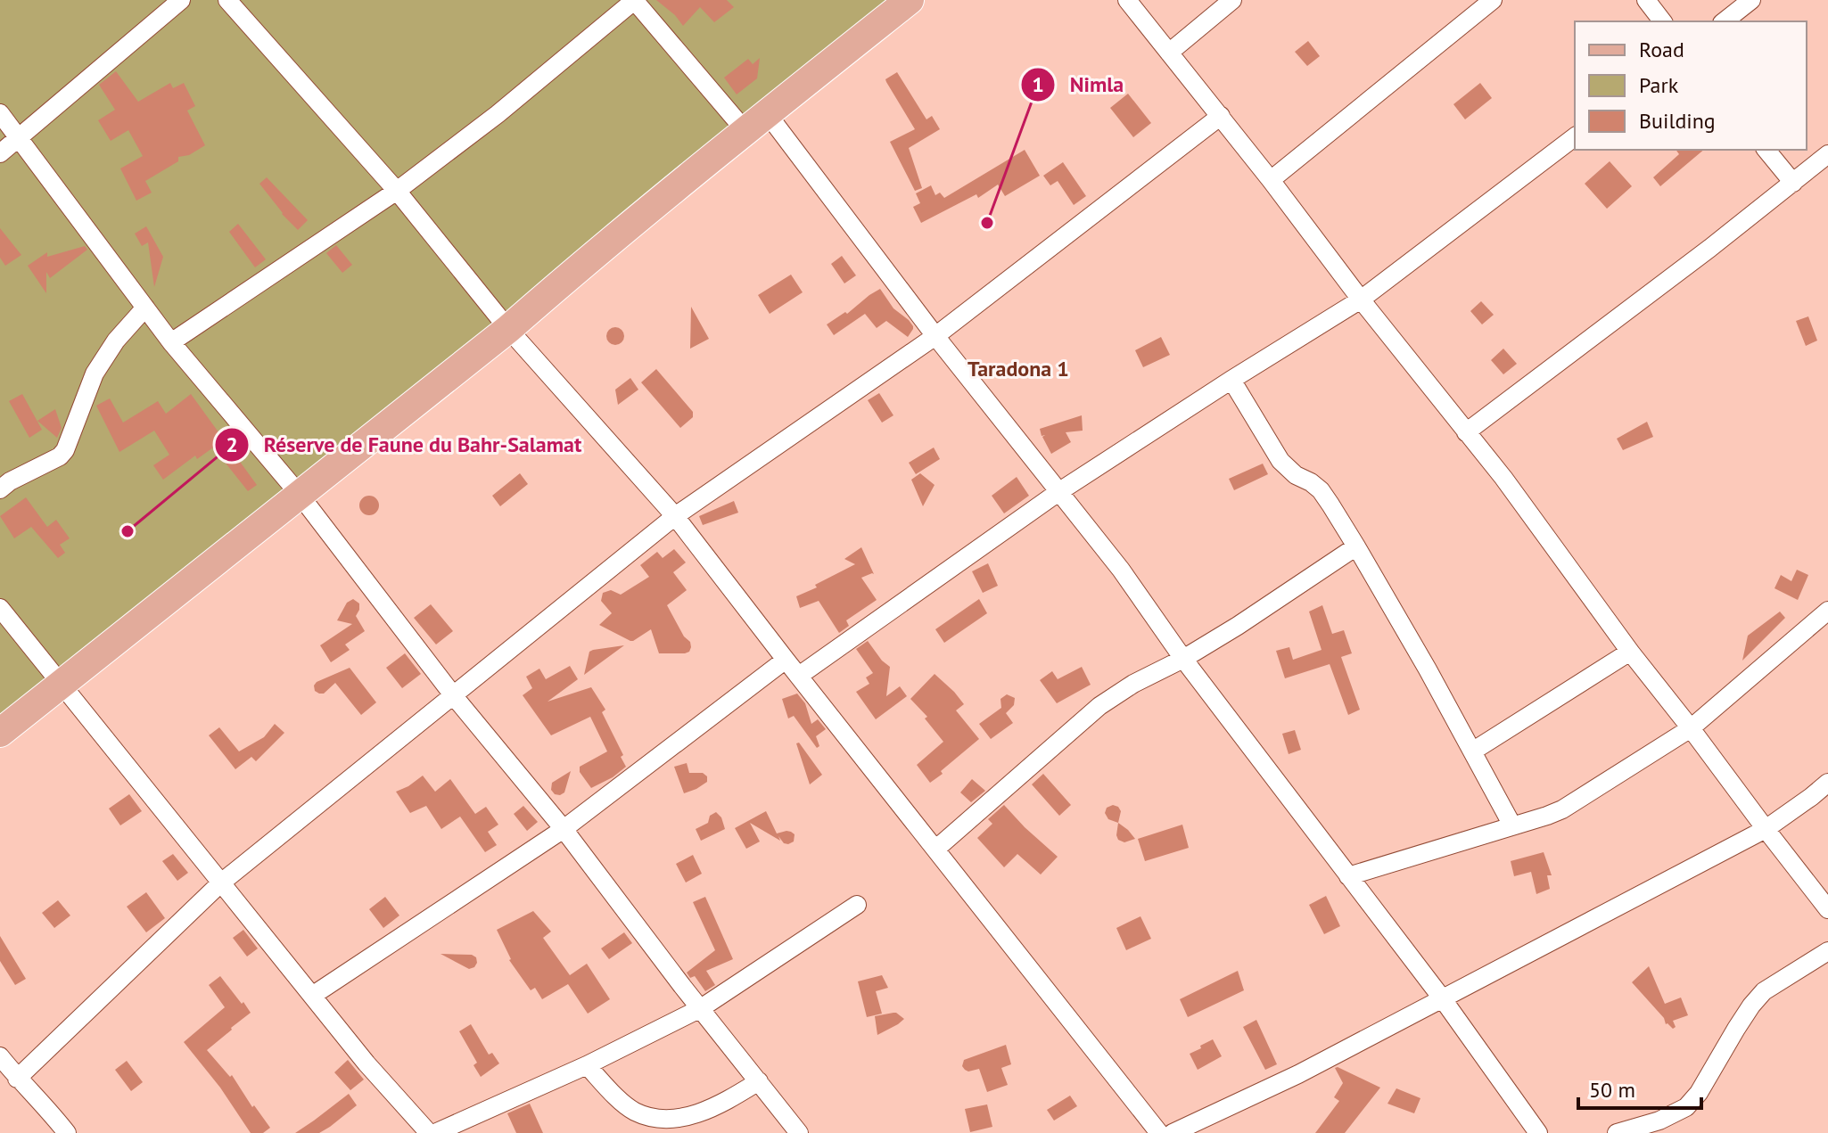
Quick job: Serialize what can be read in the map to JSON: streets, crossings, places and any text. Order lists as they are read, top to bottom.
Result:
{
  "districts": ["Taradona 1"],
  "places": ["Nimla", "Réserve de Faune du Bahr-Salamat"],
  "legend": ["Road", "Park", "Building"],
  "scale_bar": "50 m"
}
